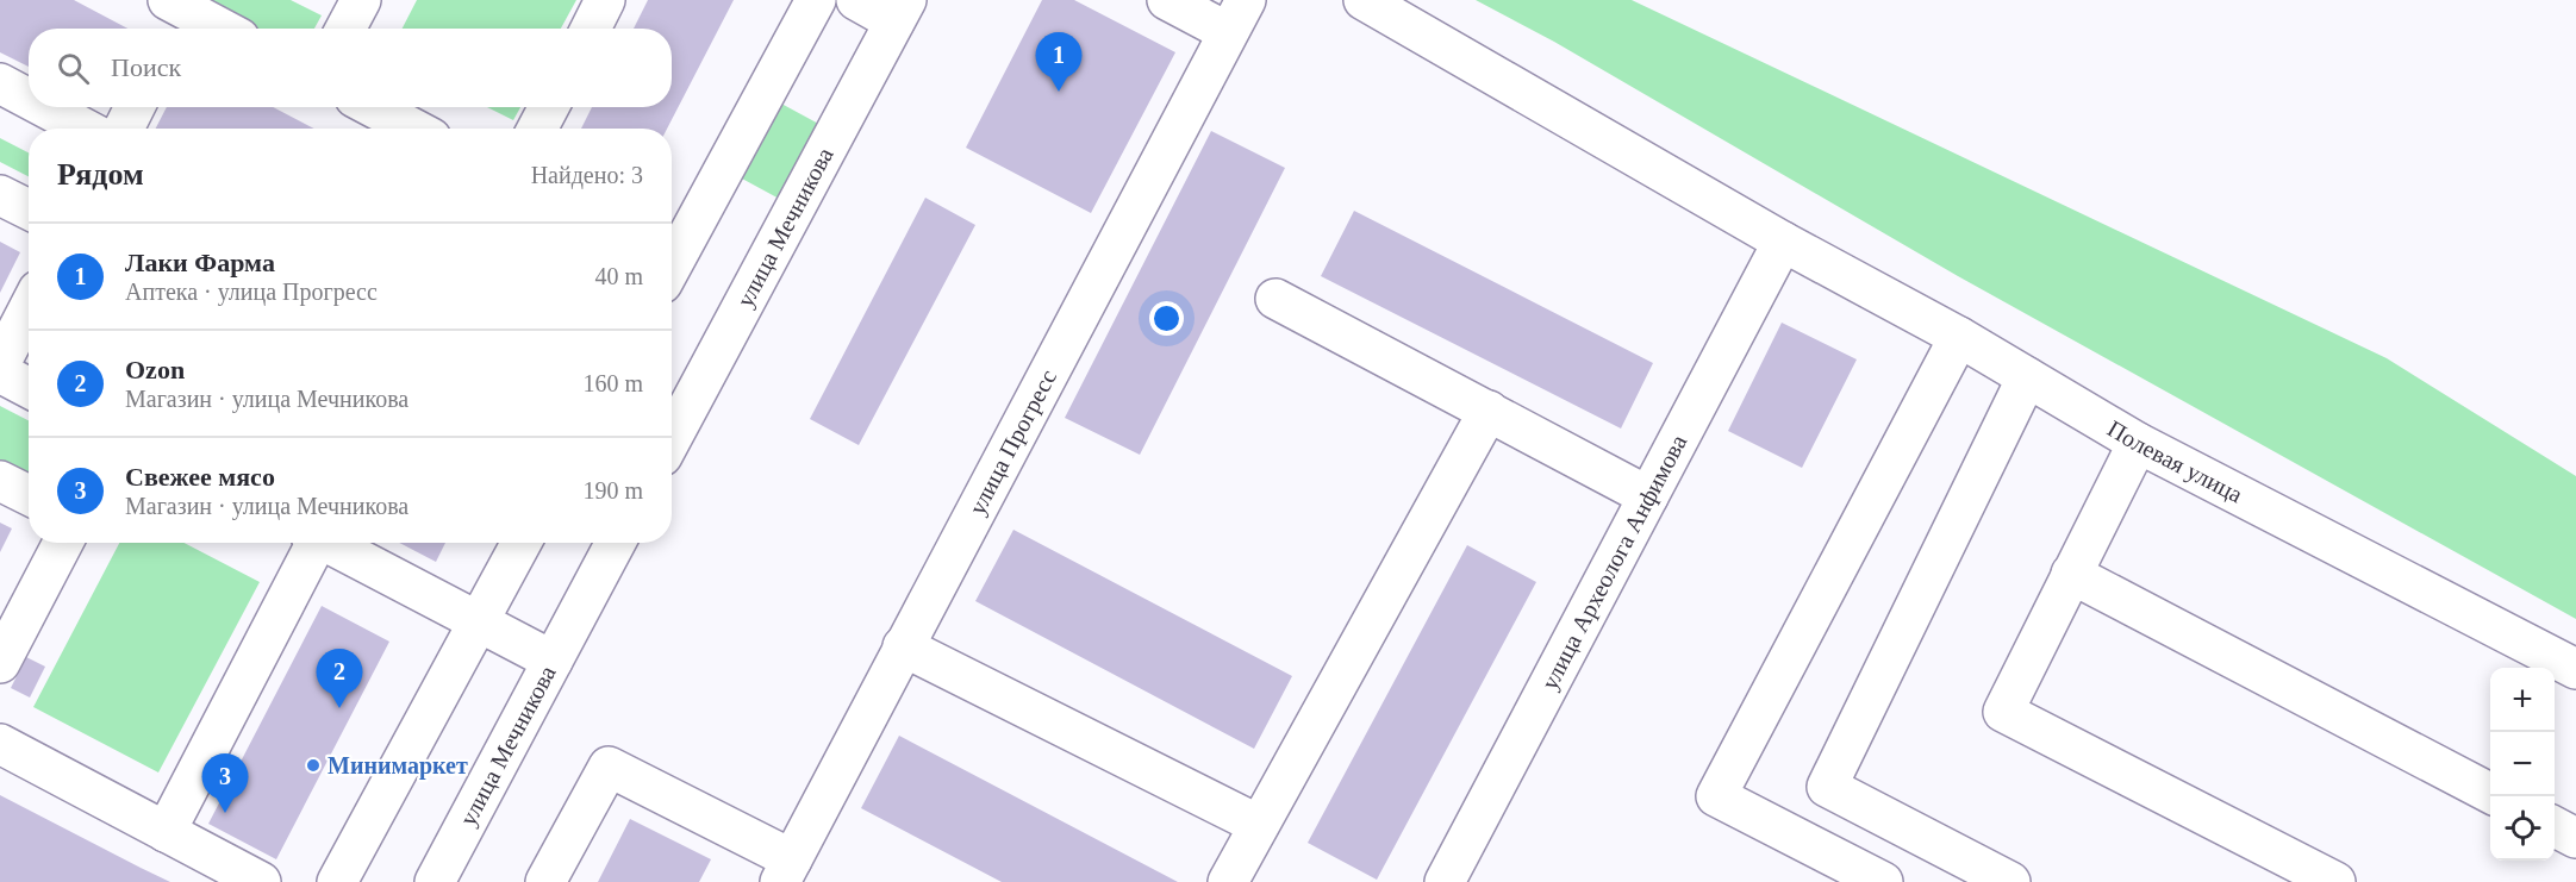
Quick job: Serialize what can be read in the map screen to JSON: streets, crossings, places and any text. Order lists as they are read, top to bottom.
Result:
{
  "streets": {
    "street": [
      "улица Мечникова",
      "улица Прогресс",
      "Полевая улица",
      "улица Археолога Анфимова"
    ]
  },
  "crossings": [
    ["Полевая улица", "улица Археолога Анфимова"]
  ],
  "places": ["Минимаркет"],
  "page": {
    "search": "Поиск",
    "pins": ["1", "2", "3"],
    "heading": ["Рядом", "Найдено: 3"],
    "list": [
      {
        "mark": "1",
        "name": "Лаки Фарма",
        "note": "Аптека · улица Прогресс",
        "value": "40 m"
      },
      {
        "mark": "2",
        "name": "Ozon",
        "note": "Магазин · улица Мечникова",
        "value": "160 m"
      },
      {
        "mark": "3",
        "name": "Свежее мясо",
        "note": "Магазин · улица Мечникова",
        "value": "190 m"
      }
    ],
    "map_buttons": ["+", "−"]
  }
}
